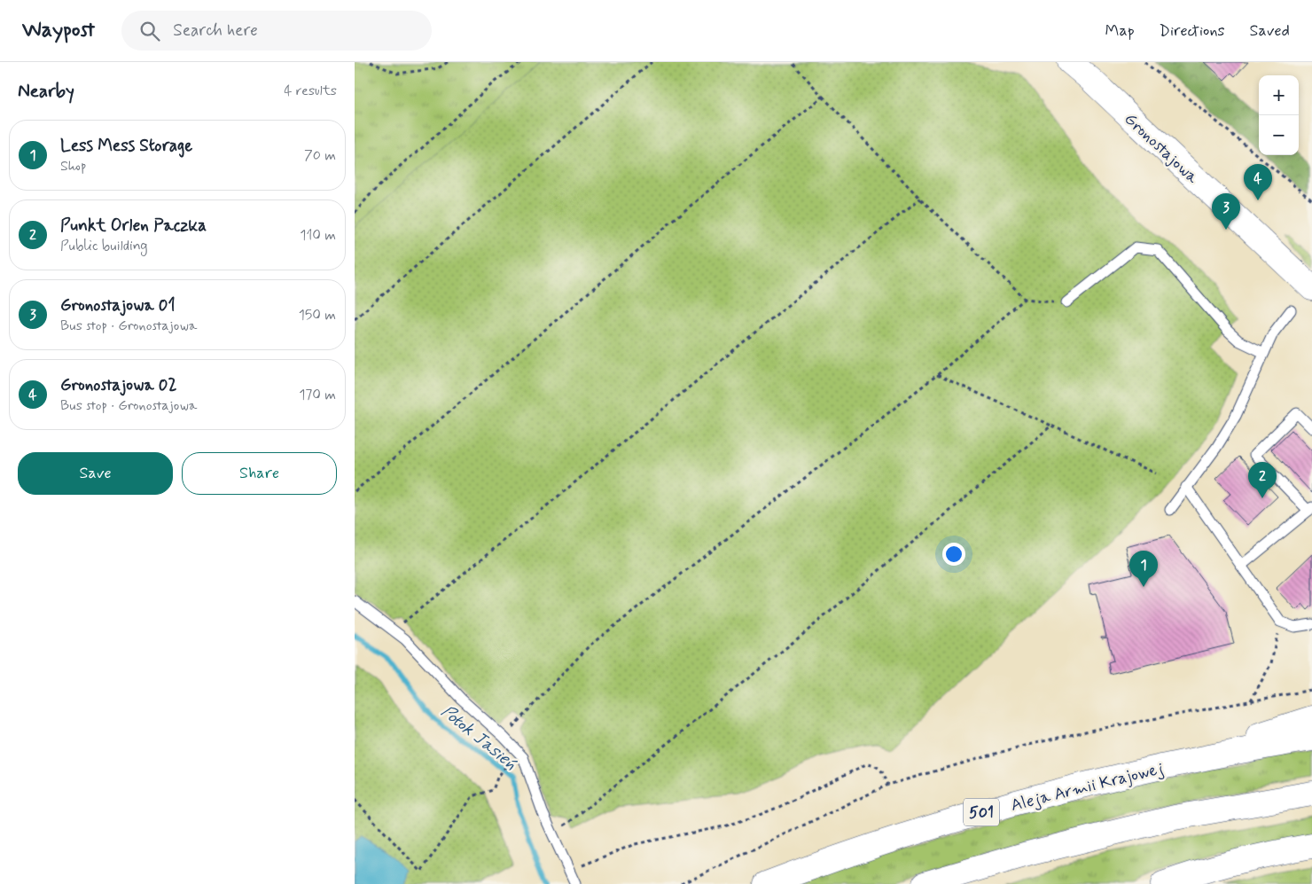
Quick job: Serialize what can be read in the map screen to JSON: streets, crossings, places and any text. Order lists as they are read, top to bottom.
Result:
{
  "streets": {
    "main road": ["Gronostajowa", "Aleja Armii Krajowej", "501"]
  },
  "water": ["Potok Jasień"],
  "page": {
    "header": "Waypost",
    "search": "Search here",
    "nav": ["Map", "Directions", "Saved"],
    "heading": ["Nearby", "4 results"],
    "map_buttons": ["+", "−"],
    "list": [
      {
        "mark": "1",
        "name": "Less Mess Storage",
        "note": "Shop",
        "value": "70 m"
      },
      {
        "mark": "2",
        "name": "Punkt Orlen Paczka",
        "note": "Public building",
        "value": "110 m"
      },
      {
        "mark": "3",
        "name": "Gronostajowa 01",
        "note": "Bus stop · Gronostajowa",
        "value": "150 m"
      },
      {
        "mark": "4",
        "name": "Gronostajowa 02",
        "note": "Bus stop · Gronostajowa",
        "value": "170 m"
      }
    ],
    "pins": [
      "4",
      "3",
      "2",
      "1"
    ],
    "buttons": ["Save", "Share"]
  }
}
